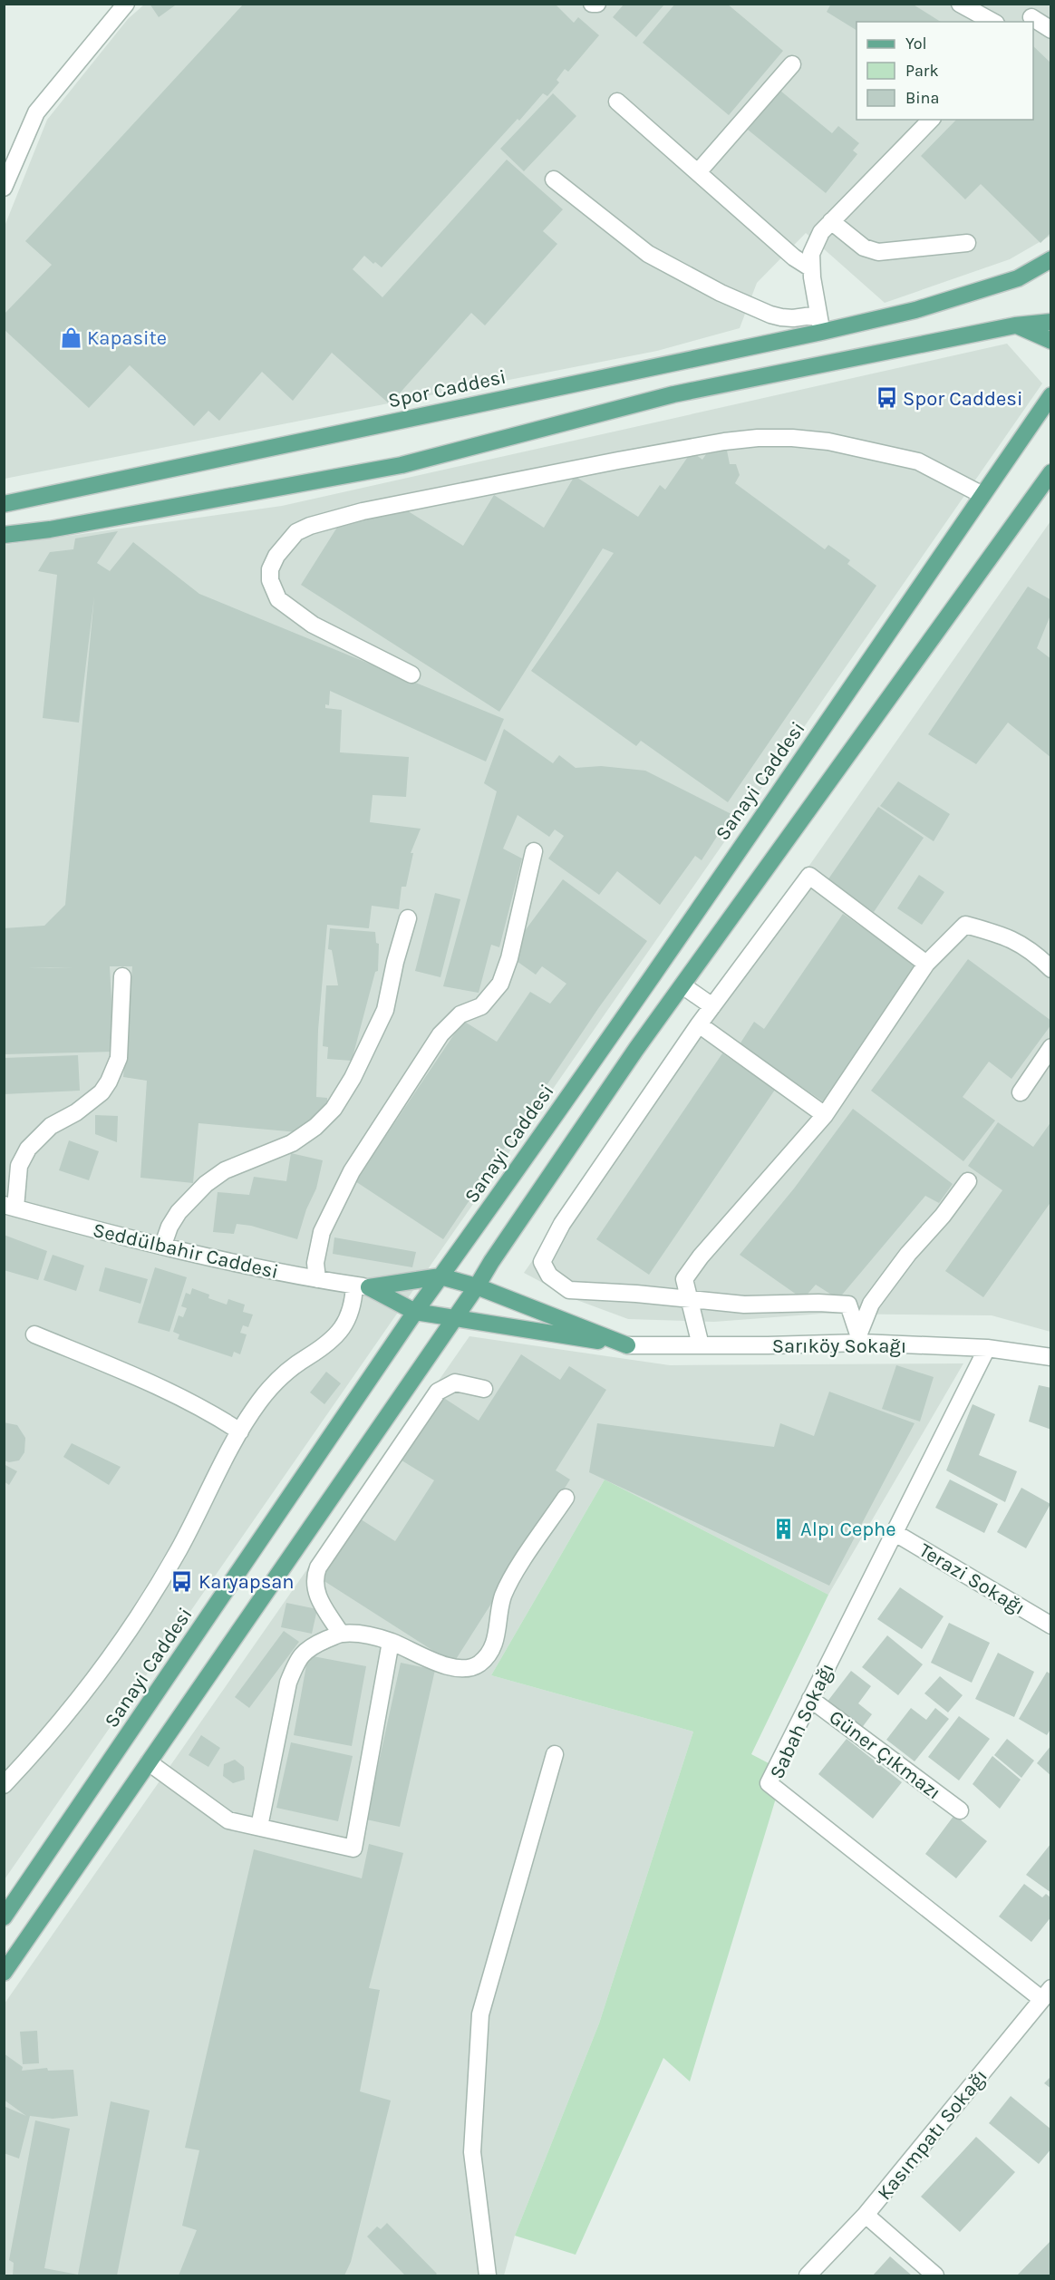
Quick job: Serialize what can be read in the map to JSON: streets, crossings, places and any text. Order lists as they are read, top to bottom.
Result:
{
  "streets": {
    "main road": ["Spor Caddesi", "Sanayi Caddesi"],
    "street": [
      "Seddülbahir Caddesi",
      "Sarıköy Sokağı",
      "Terazi Sokağı",
      "Sabah Sokağı",
      "Güner Çıkmazı",
      "Kasımpatı Sokağı"
    ]
  },
  "crossings": [
    ["Sarıköy Sokağı", "Sabah Sokağı"],
    ["Terazi Sokağı", "Sabah Sokağı"],
    ["Sabah Sokağı", "Güner Çıkmazı"],
    ["Sabah Sokağı", "Kasımpatı Sokağı"]
  ],
  "places": {
    "shop": ["Kapasite"],
    "bus stop": ["Spor Caddesi", "Karyapsan"],
    "building": ["Alpı Cephe"]
  },
  "legend": ["Yol", "Park", "Bina"]
}
